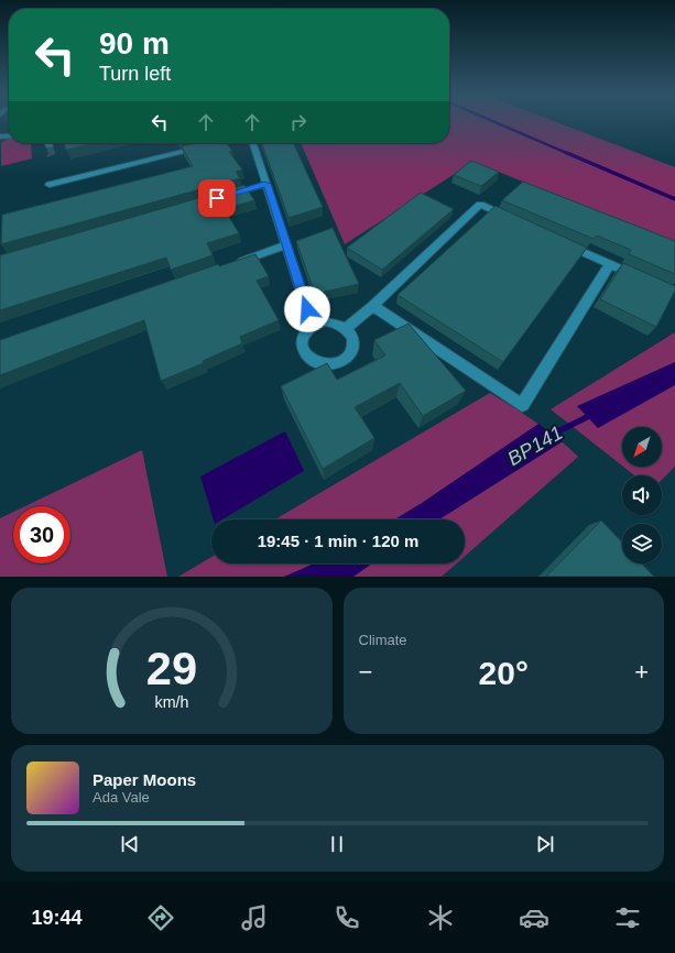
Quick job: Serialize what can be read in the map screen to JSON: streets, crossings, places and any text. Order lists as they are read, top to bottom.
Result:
{
  "water": ["BP141"],
  "north": "bottom left",
  "page": {
    "turn": ["90 m", "Turn left"],
    "limit": "30",
    "trip": "19:45 · 1 min · 120 m",
    "tile": "Climate",
    "heat": ["−", "20°", "+"],
    "song": ["Paper Moons", "Ada Vale"],
    "tabs": "19:44",
    "gauge": ["29", "km/h"]
  }
}
